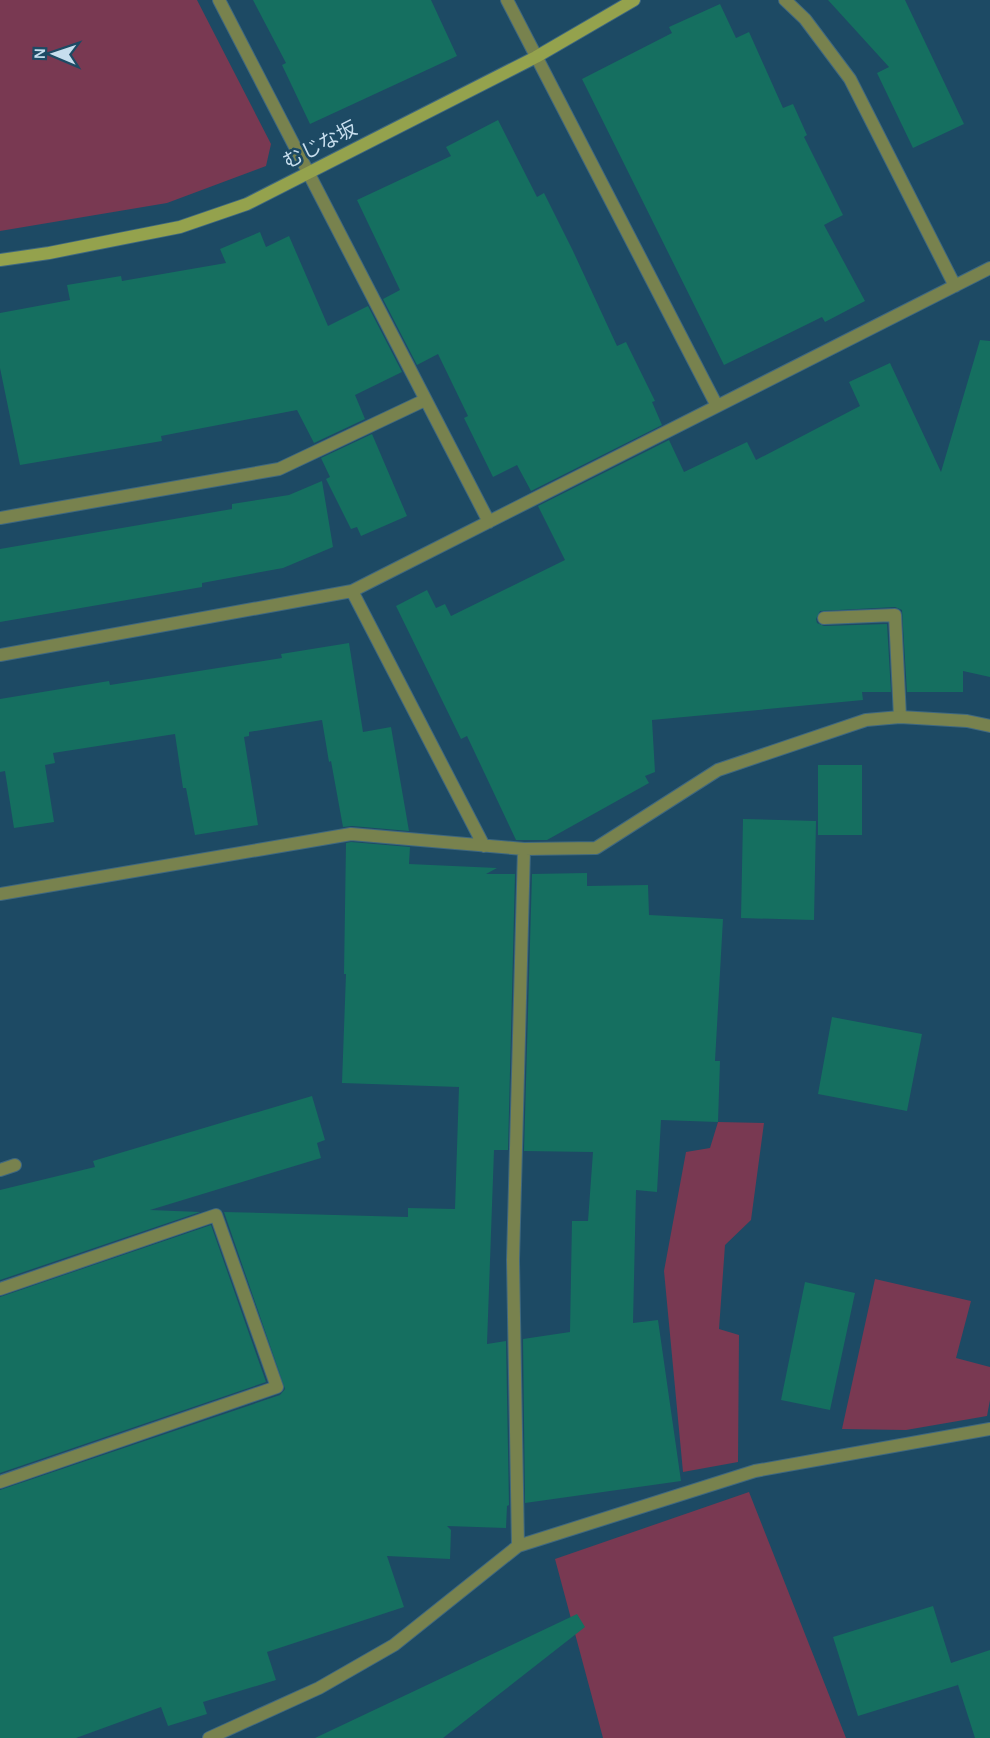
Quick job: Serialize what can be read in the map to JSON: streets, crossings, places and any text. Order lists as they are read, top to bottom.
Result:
{
  "streets": {
    "street": ["むじな坂"]
  },
  "north": "left"
}
